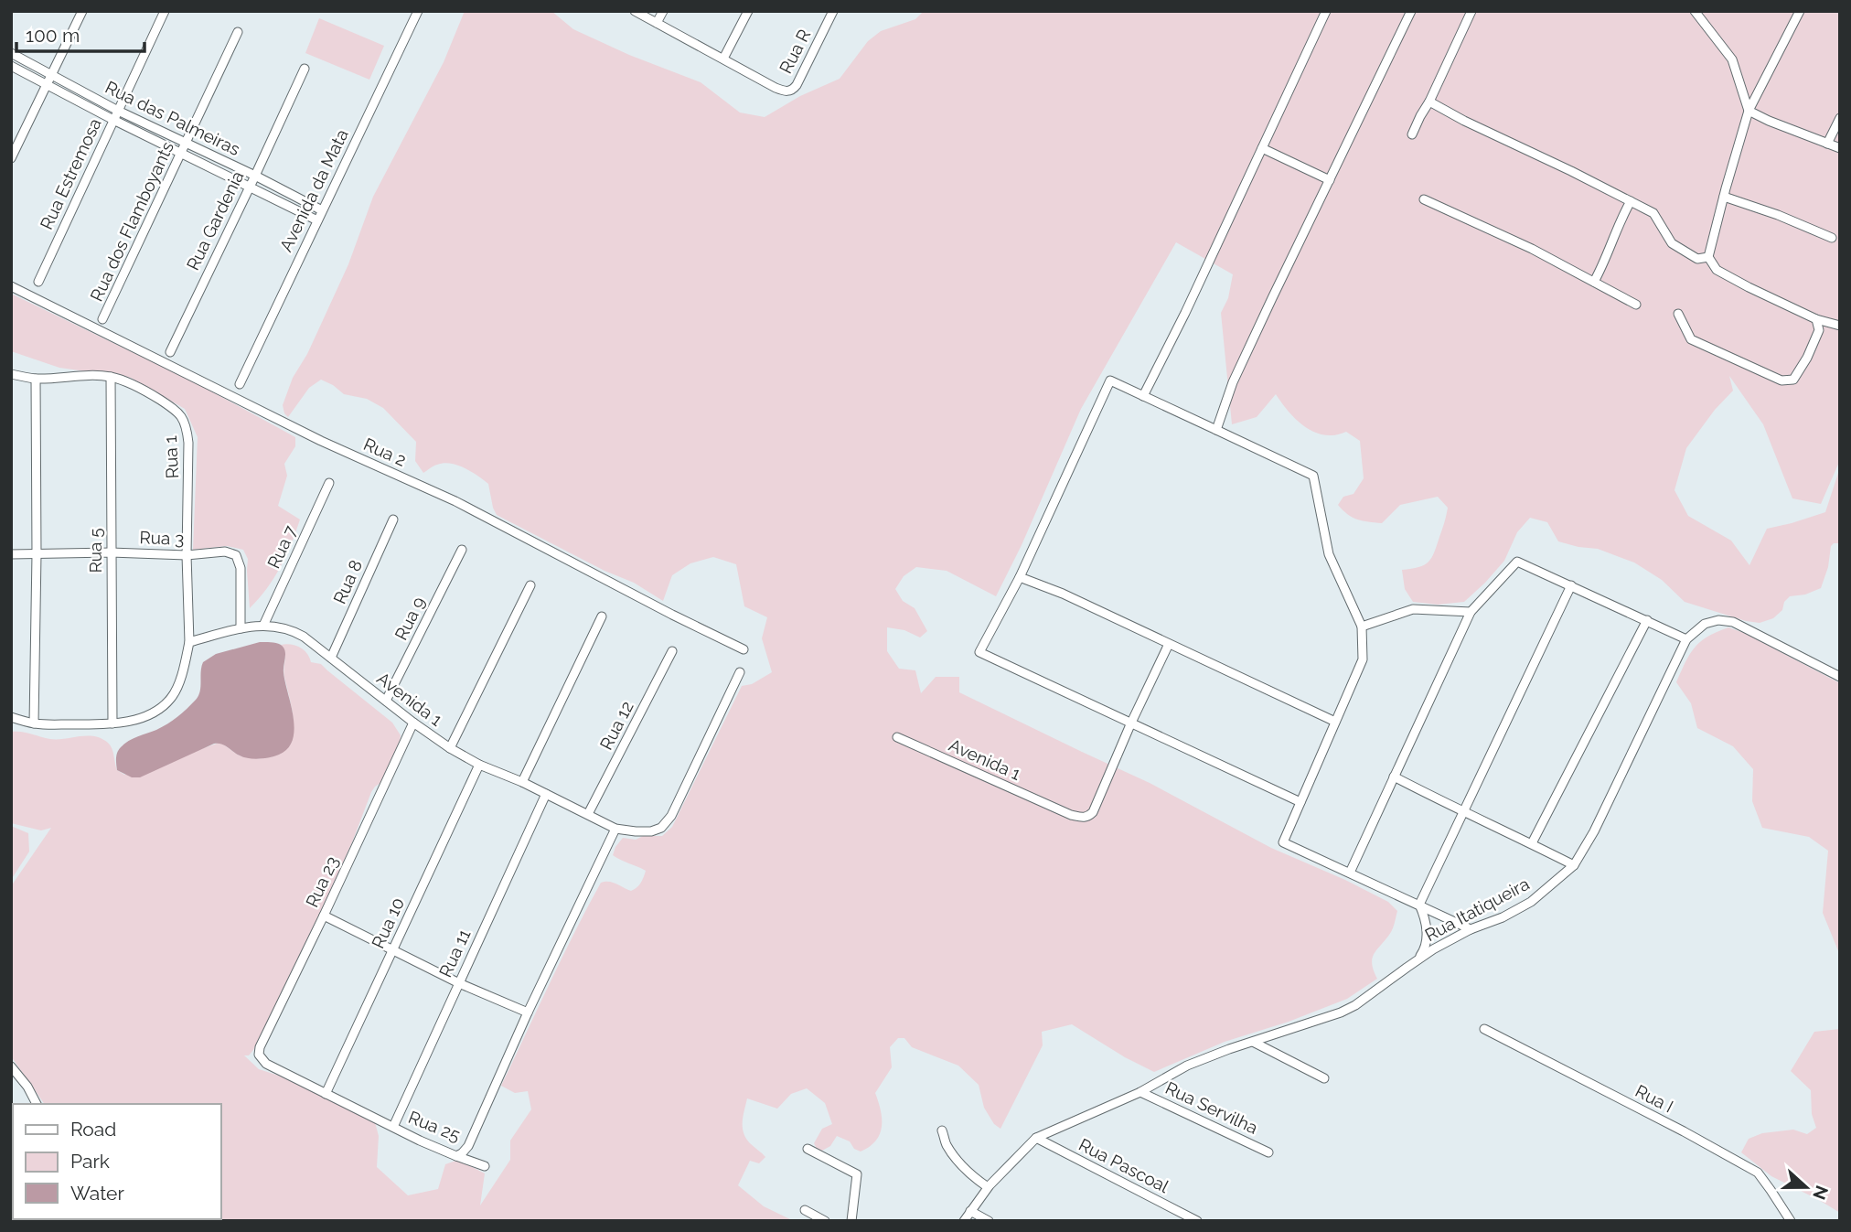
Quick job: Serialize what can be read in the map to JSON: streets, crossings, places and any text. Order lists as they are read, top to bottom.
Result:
{
  "streets": {
    "street": [
      "Rua R",
      "Rua das Palmeiras",
      "Rua Estremosa",
      "Avenida da Mata",
      "Rua Gardenia",
      "Rua dos Flamboyants",
      "Rua 2",
      "Rua 1",
      "Rua 3",
      "Rua 7",
      "Rua 5",
      "Rua 8",
      "Rua 9",
      "Avenida 1",
      "Rua 12",
      "Rua 23",
      "Rua Itatiqueira",
      "Rua 10",
      "Rua 11",
      "Rua I",
      "Rua Servilha",
      "Rua 25",
      "Rua Pascoal"
    ]
  },
  "crossings": [
    ["Rua das Palmeiras", "Rua Estremosa"],
    ["Rua das Palmeiras", "Avenida da Mata"],
    ["Rua das Palmeiras", "Rua Gardenia"],
    ["Rua das Palmeiras", "Rua dos Flamboyants"],
    ["Rua 1", "Rua 3"],
    ["Rua 1", "Rua 5"],
    ["Rua 1", "Avenida 1"],
    ["Rua 3", "Rua 5"],
    ["Rua 3", "Avenida 1"],
    ["Rua 7", "Avenida 1"],
    ["Rua 8", "Avenida 1"],
    ["Rua 9", "Avenida 1"],
    ["Avenida 1", "Rua 12"],
    ["Avenida 1", "Rua 23"],
    ["Avenida 1", "Rua 10"],
    ["Avenida 1", "Rua 11"],
    ["Avenida 1", "Rua 25"],
    ["Rua 23", "Rua 25"],
    ["Rua Itatiqueira", "Rua Servilha"],
    ["Rua Itatiqueira", "Rua Pascoal"],
    ["Rua 10", "Rua 25"],
    ["Rua 11", "Rua 25"]
  ],
  "legend": ["Road", "Park", "Water"],
  "scale_bar": "100 m",
  "north": "right"
}
